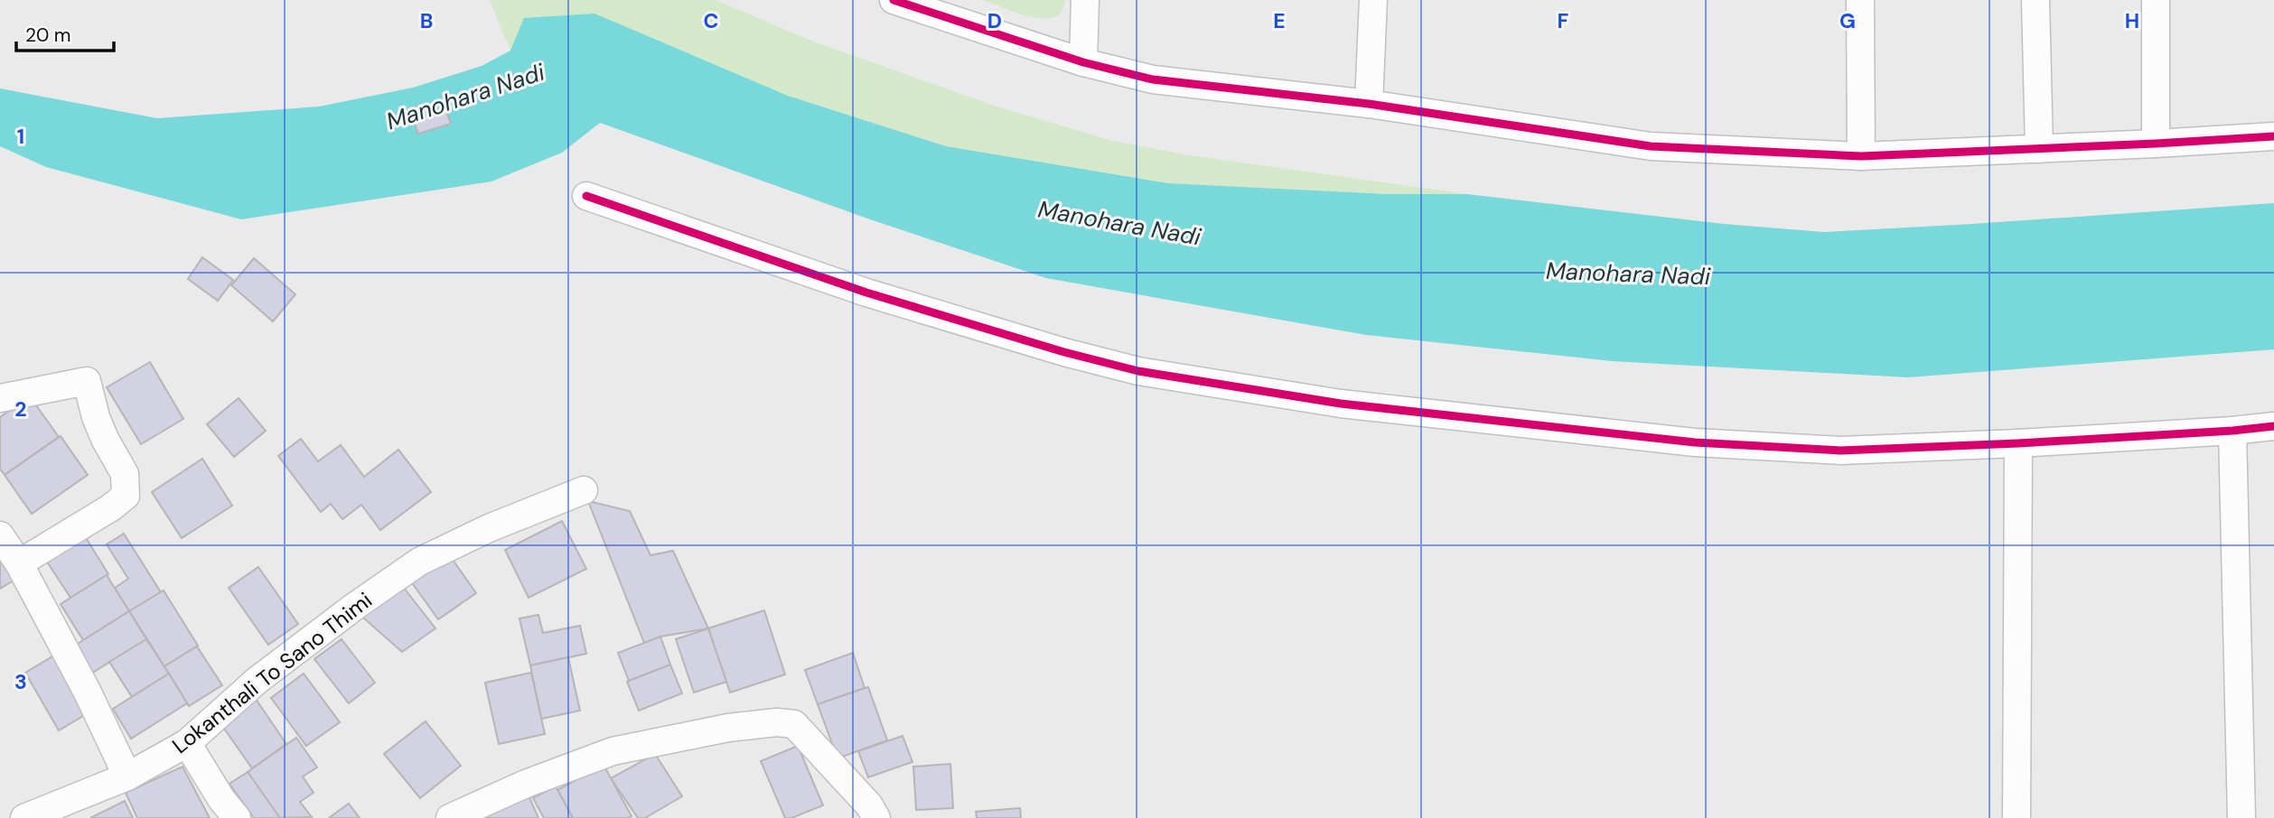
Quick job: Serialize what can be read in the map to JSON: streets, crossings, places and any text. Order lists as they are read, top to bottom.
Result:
{
  "streets": {
    "street": ["Lokanthali To Sano Thimi"]
  },
  "water": ["Manohara Nadi"],
  "scale_bar": "20 m",
  "grid": {
    "columns": [
      "B",
      "C",
      "D",
      "E",
      "F",
      "G",
      "H"
    ],
    "rows": ["1", "2", "3"]
  }
}
